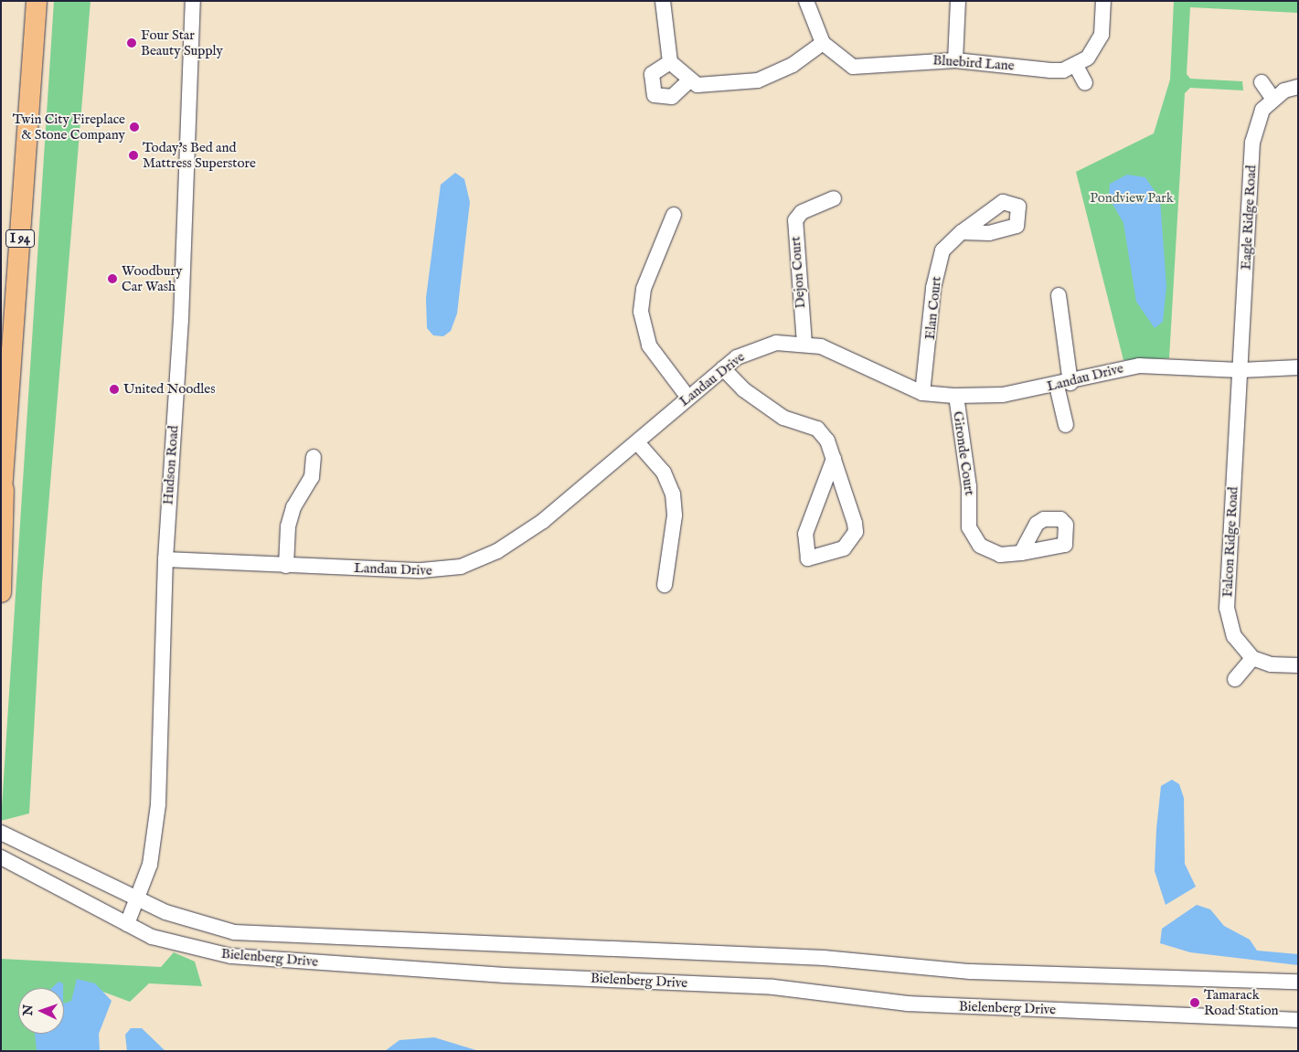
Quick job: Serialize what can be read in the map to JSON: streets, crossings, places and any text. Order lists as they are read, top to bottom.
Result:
{
  "streets": {
    "highway": ["I 94"],
    "street": [
      "Bluebird Lane",
      "Eagle Ridge Road",
      "Dejon Court",
      "Elan Court",
      "Landau Drive",
      "Gironde Court",
      "Hudson Road",
      "Falcon Ridge Road",
      "Bielenberg Drive"
    ]
  },
  "crossings": [
    ["Eagle Ridge Road", "Landau Drive"],
    ["Eagle Ridge Road", "Falcon Ridge Road"],
    ["Dejon Court", "Landau Drive"],
    ["Elan Court", "Landau Drive"],
    ["Landau Drive", "Gironde Court"],
    ["Landau Drive", "Hudson Road"],
    ["Landau Drive", "Falcon Ridge Road"],
    ["Hudson Road", "Bielenberg Drive"]
  ],
  "parks": ["Pondview Park"],
  "places": [
    "Four Star Beauty Supply",
    "Twin City Fireplace & Stone Company",
    "Today's Bed and Mattress Superstore",
    "Woodbury Car Wash",
    "United Noodles",
    "Tamarack Road Station"
  ],
  "north": "left"
}
